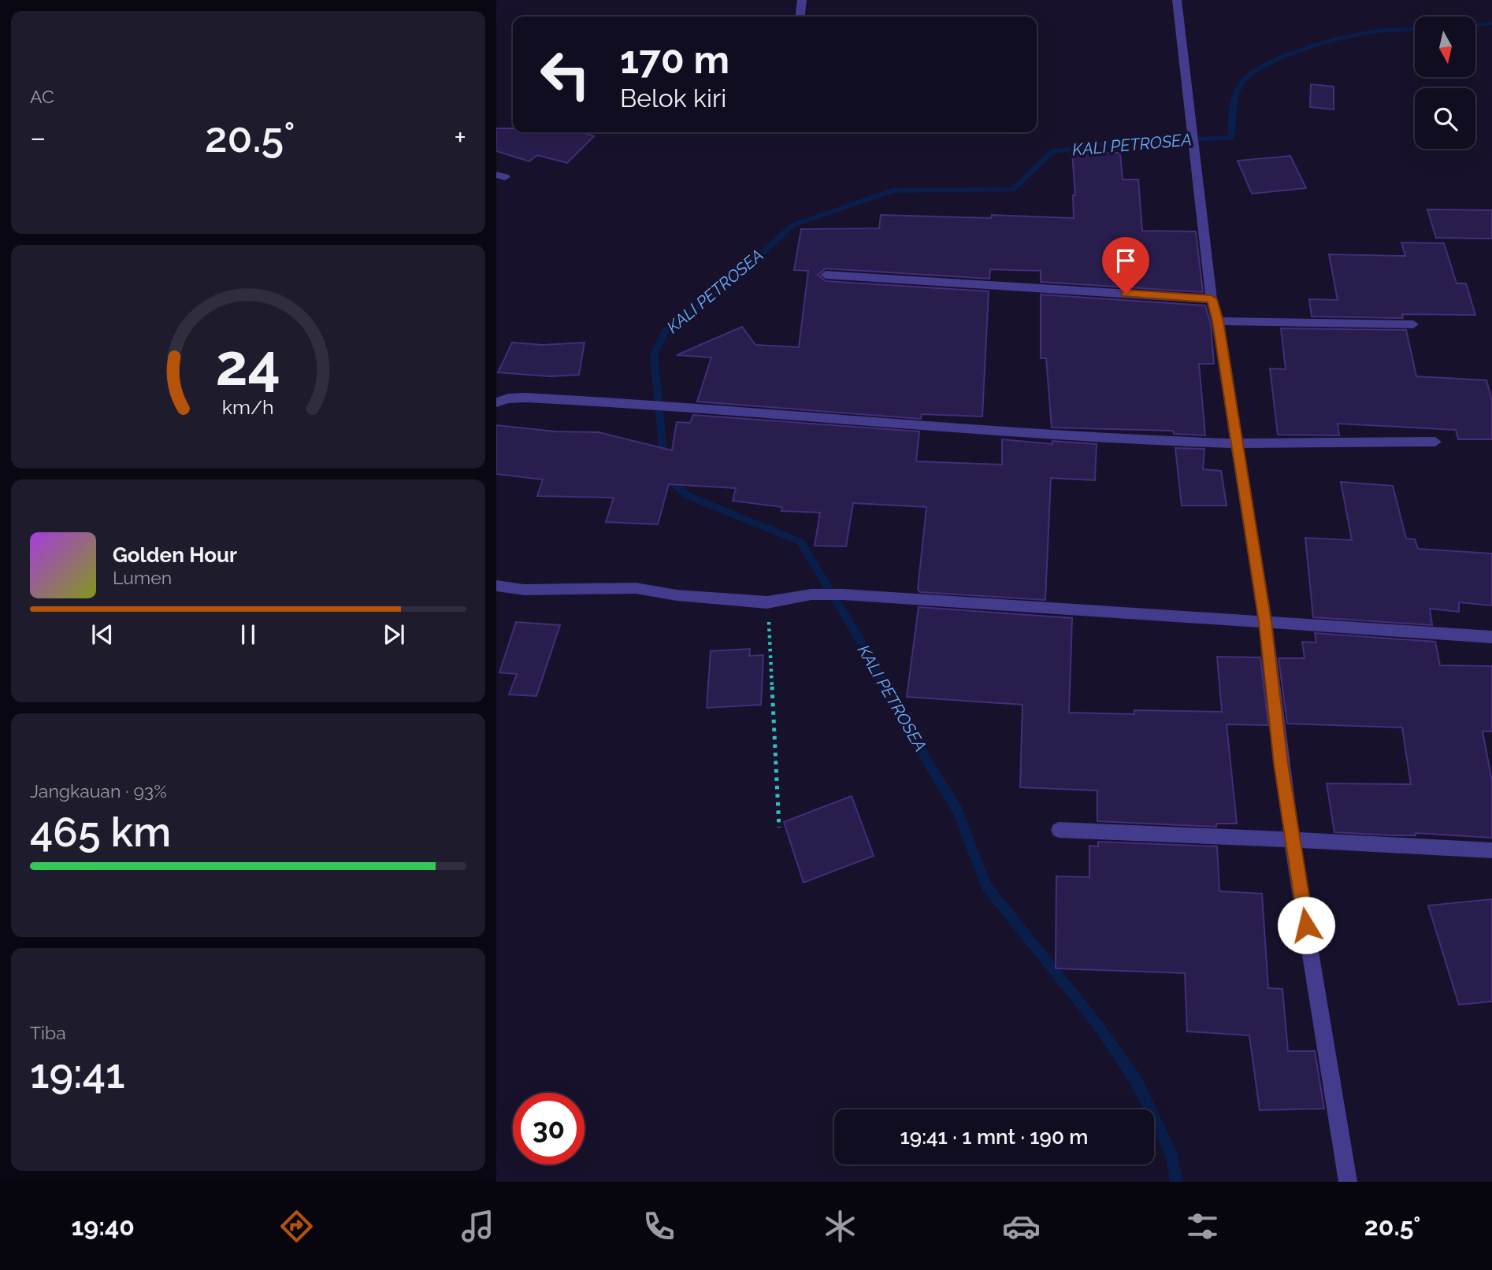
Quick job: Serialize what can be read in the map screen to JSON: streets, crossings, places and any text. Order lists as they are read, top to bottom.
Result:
{
  "water": ["KALI PETROSEA"],
  "north": "bottom",
  "page": {
    "tile": [
      "AC",
      ["Jangkauan · 93%", "465 km"],
      ["Tiba", "19:41"]
    ],
    "turn": ["170 m", "Belok kiri"],
    "heat": ["−", "20.5°", "+"],
    "song": ["Golden Hour", "Lumen"],
    "limit": "30",
    "trip": "19:41 · 1 mnt · 190 m",
    "tabs": ["19:40", "20.5°"],
    "gauge": ["24", "km/h"]
  }
}
